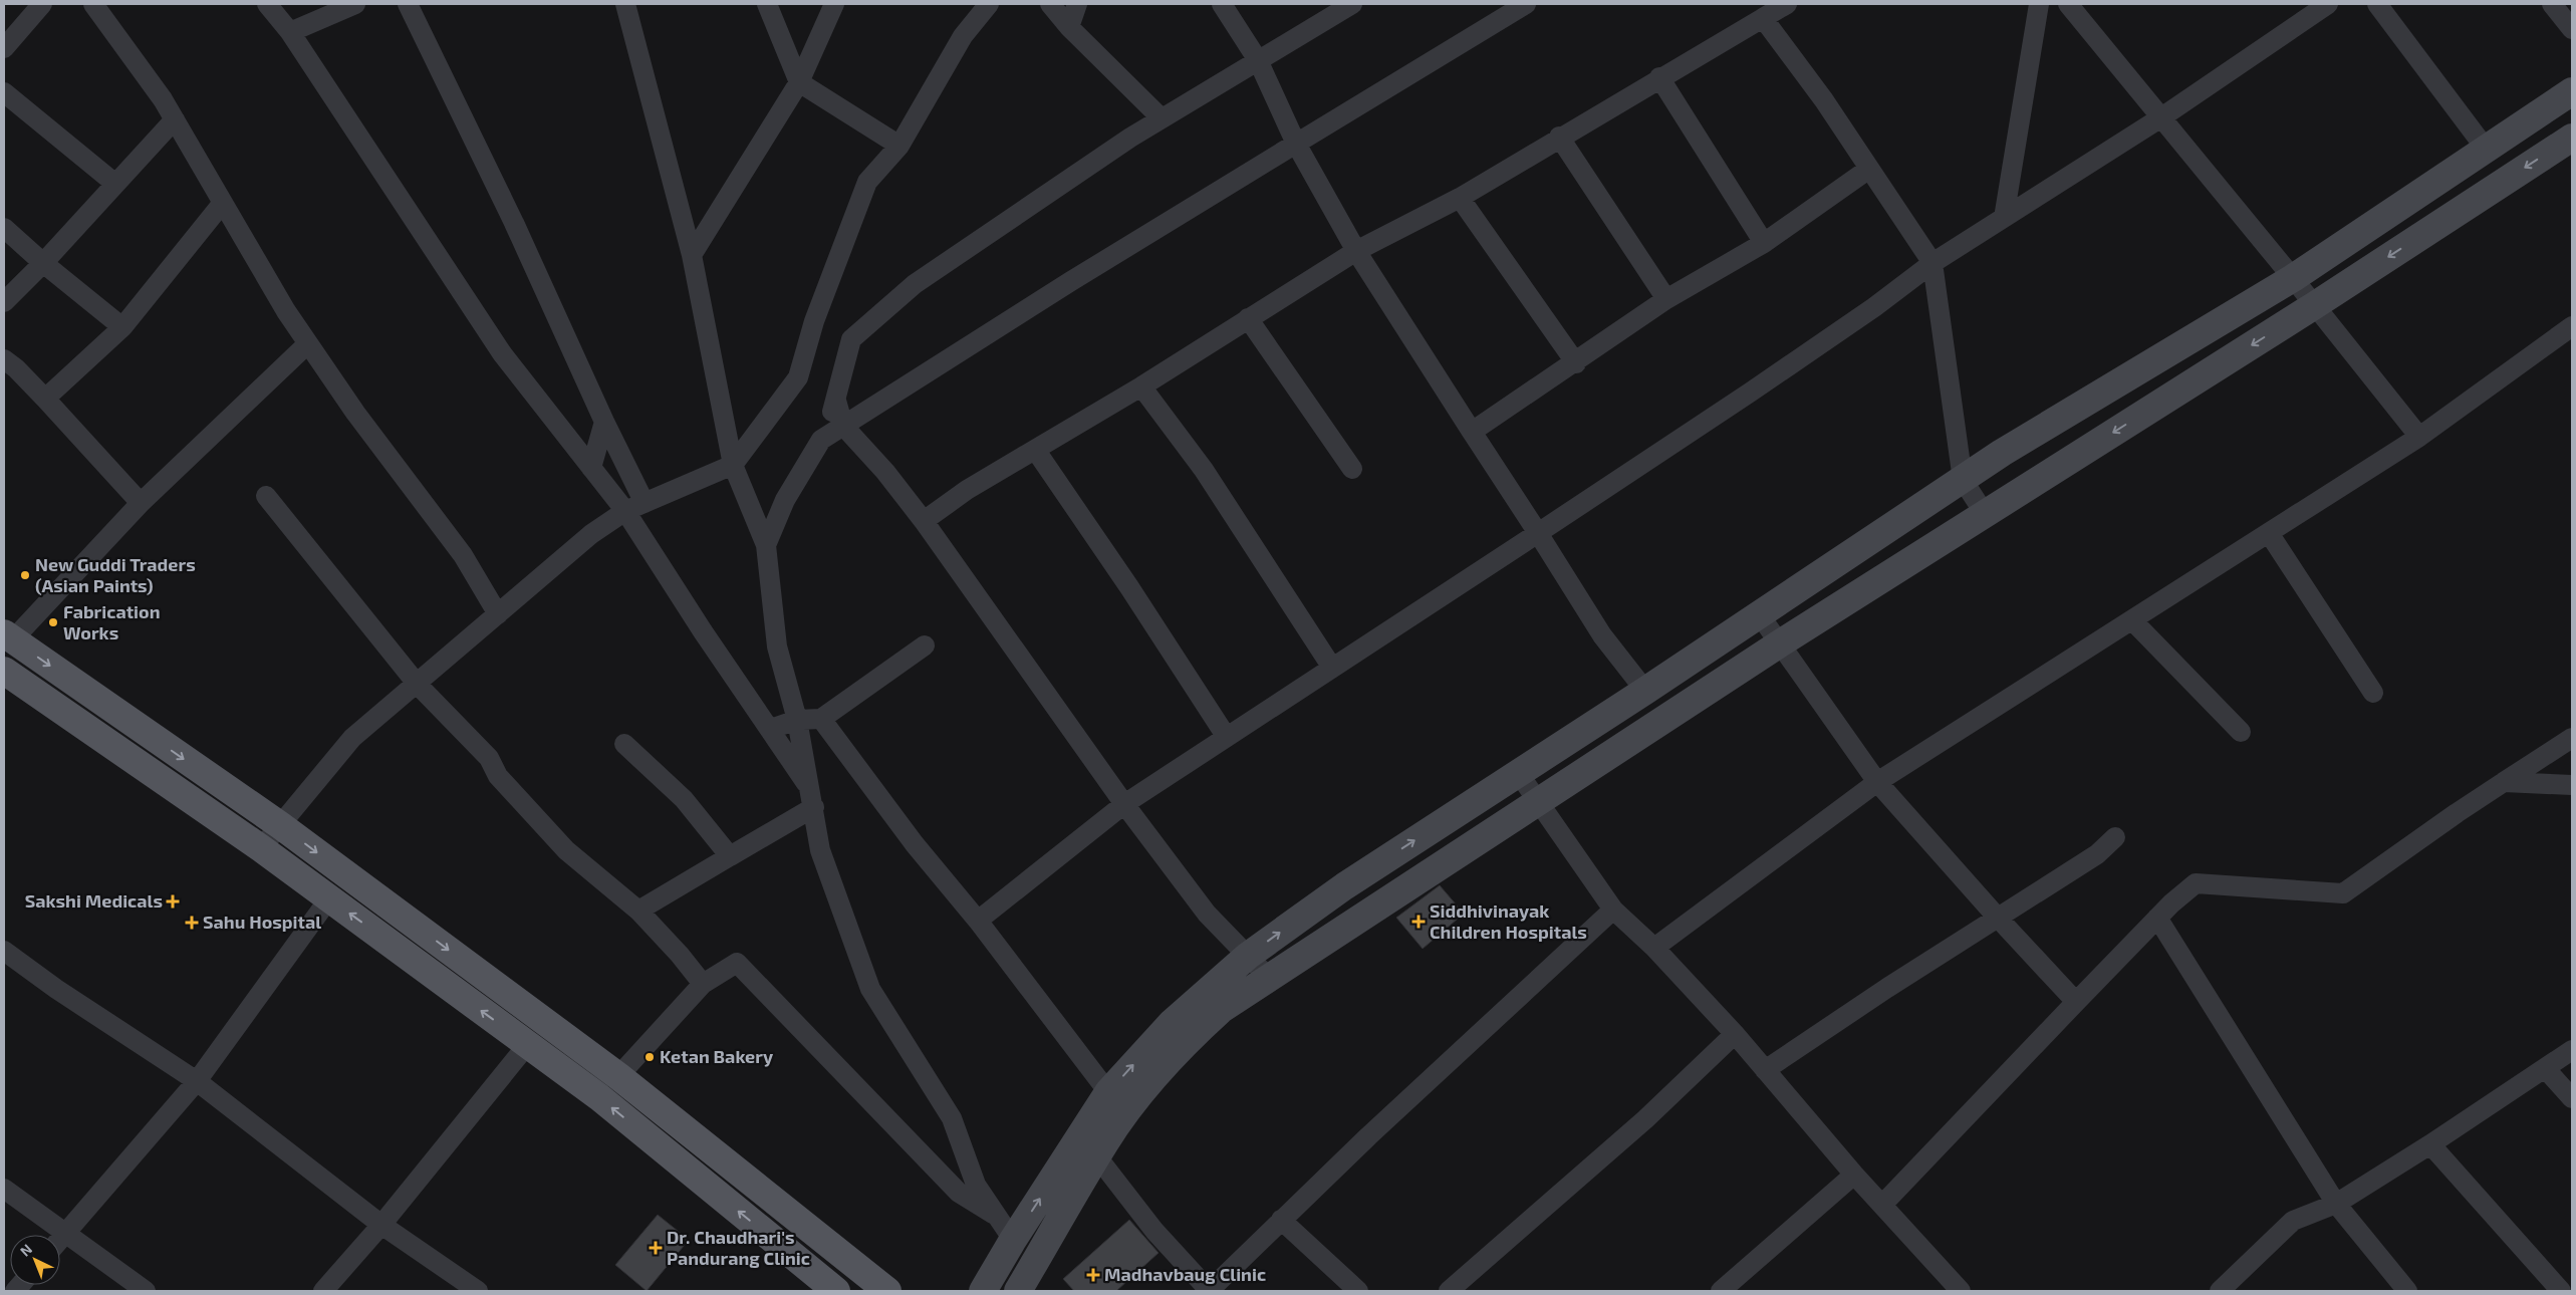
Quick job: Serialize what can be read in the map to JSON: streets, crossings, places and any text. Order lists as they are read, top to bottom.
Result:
{
  "places": {
    "other": ["New Guddi Traders (Asian Paints)", "Fabrication Works", "Ketan Bakery"],
    "health": [
      "Sakshi Medicals",
      "Siddhivinayak Children Hospitals",
      "Sahu Hospital",
      "Dr. Chaudhari's Pandurang Clinic",
      "Madhavbaug Clinic"
    ]
  },
  "north": "top left"
}
